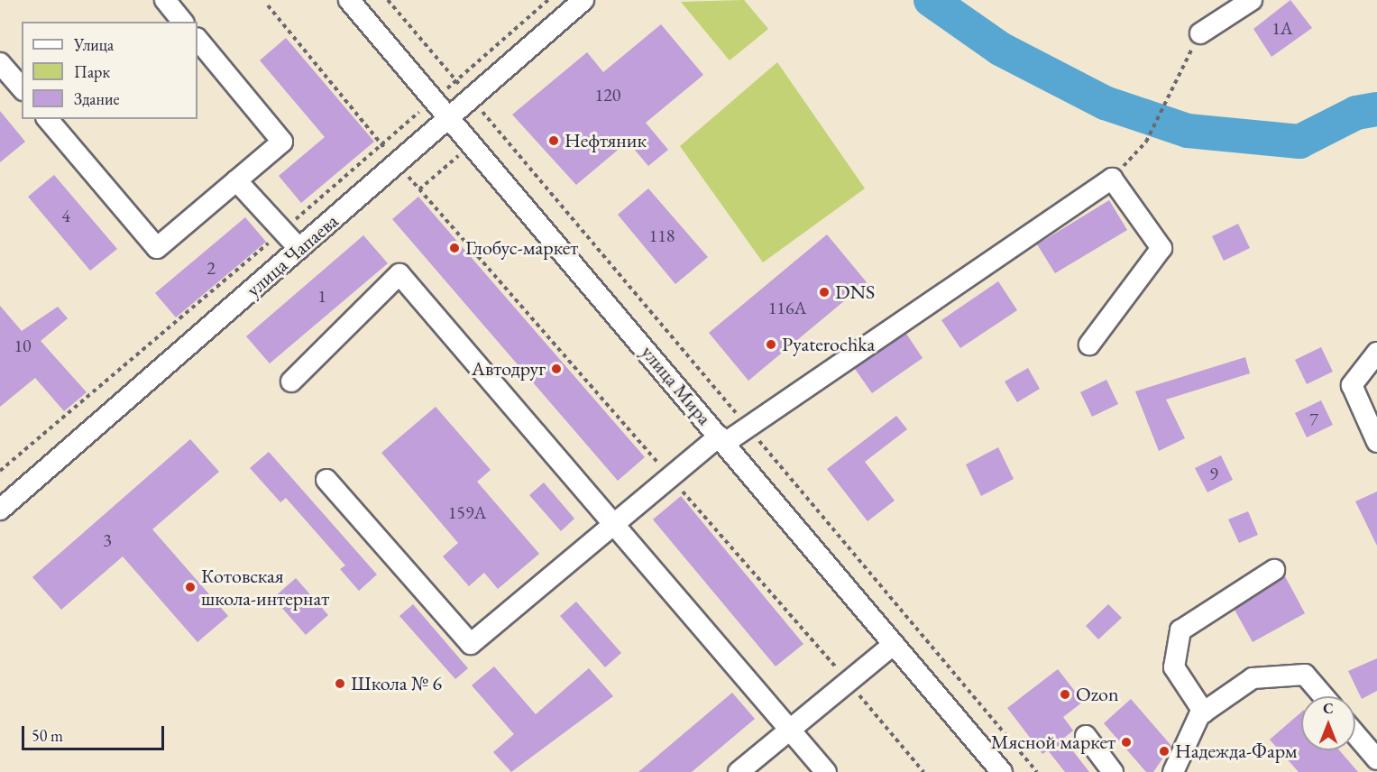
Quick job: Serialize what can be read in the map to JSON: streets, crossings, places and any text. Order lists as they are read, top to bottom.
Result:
{
  "streets": {
    "street": ["улица Чапаева", "улица Мира"]
  },
  "crossings": [
    ["улица Чапаева", "улица Мира"]
  ],
  "places": [
    "Нефтяник",
    "Глобус-маркет",
    "DNS",
    "Pyaterochka",
    "Автодруг",
    "Котовская школа-интернат",
    "Школа № 6",
    "Ozon",
    "Мясной маркет",
    "Надежда-Фарм"
  ],
  "house_numbers": [
    "1А",
    "120",
    "4",
    "118",
    "2",
    "1",
    "116А",
    "10",
    "7",
    "9",
    "159А",
    "3"
  ],
  "legend": ["Улица", "Парк", "Здание"],
  "scale_bar": "50 m",
  "north": "top"
}
